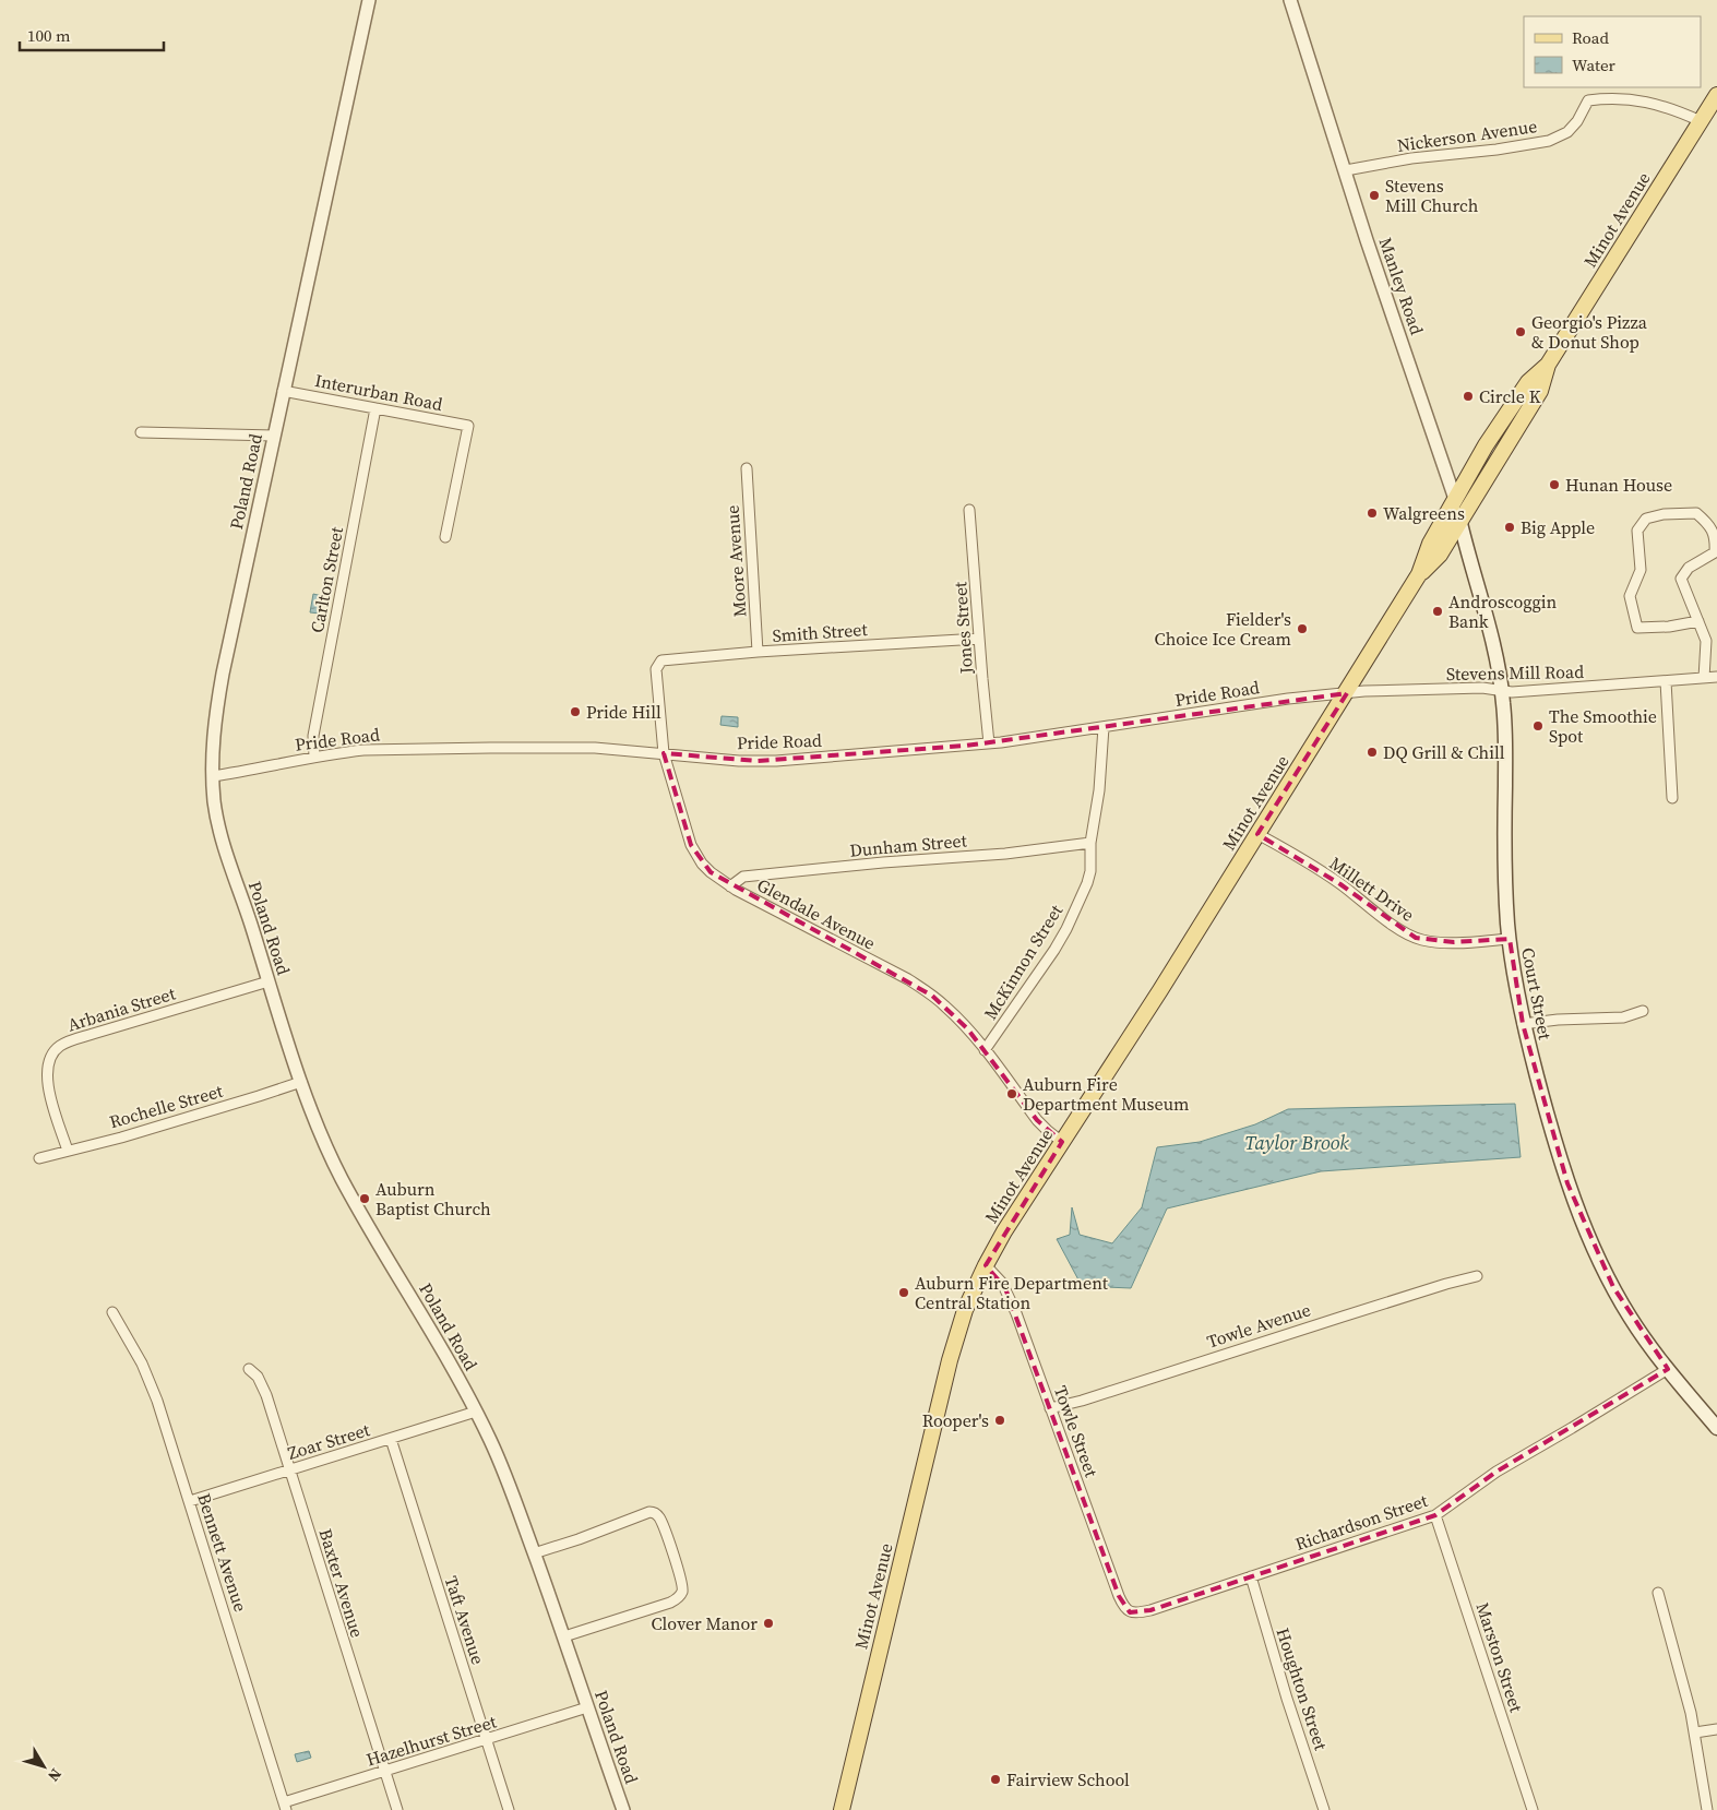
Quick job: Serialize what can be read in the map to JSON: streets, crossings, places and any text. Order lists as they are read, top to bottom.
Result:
{
  "streets": {
    "main road": ["Minot Avenue", "Manley Road", "Court Street"],
    "street": [
      "Nickerson Avenue",
      "Interurban Road",
      "Poland Road",
      "Moore Avenue",
      "Carlton Street",
      "Jones Street",
      "Smith Street",
      "Stevens Mill Road",
      "Pride Road",
      "Dunham Street",
      "Millett Drive",
      "Glendale Avenue",
      "McKinnon Street",
      "Arbania Street",
      "Rochelle Street",
      "Towle Avenue",
      "Towle Street",
      "Zoar Street",
      "Richardson Street",
      "Bennett Avenue",
      "Baxter Avenue",
      "Taft Avenue",
      "Marston Street",
      "Houghton Street",
      "Hazelhurst Street"
    ]
  },
  "crossings": [
    ["Nickerson Avenue", "Minot Avenue"],
    ["Nickerson Avenue", "Manley Road"],
    ["Minot Avenue", "Manley Road"],
    ["Minot Avenue", "Stevens Mill Road"],
    ["Minot Avenue", "Pride Road"],
    ["Minot Avenue", "Millett Drive"],
    ["Minot Avenue", "Glendale Avenue"],
    ["Minot Avenue", "Court Street"],
    ["Minot Avenue", "Towle Street"],
    ["Manley Road", "Court Street"],
    ["Interurban Road", "Poland Road"],
    ["Interurban Road", "Carlton Street"],
    ["Poland Road", "Pride Road"],
    ["Poland Road", "Arbania Street"],
    ["Poland Road", "Rochelle Street"],
    ["Poland Road", "Zoar Street"],
    ["Poland Road", "Hazelhurst Street"],
    ["Moore Avenue", "Smith Street"],
    ["Carlton Street", "Pride Road"],
    ["Jones Street", "Smith Street"],
    ["Jones Street", "Pride Road"],
    ["Smith Street", "Glendale Avenue"],
    ["Stevens Mill Road", "Pride Road"],
    ["Stevens Mill Road", "Court Street"],
    ["Pride Road", "Glendale Avenue"],
    ["Pride Road", "McKinnon Street"],
    ["Dunham Street", "Glendale Avenue"],
    ["Dunham Street", "McKinnon Street"],
    ["Millett Drive", "Court Street"],
    ["Glendale Avenue", "McKinnon Street"],
    ["Court Street", "Richardson Street"],
    ["Arbania Street", "Rochelle Street"],
    ["Towle Avenue", "Towle Street"],
    ["Towle Street", "Richardson Street"],
    ["Zoar Street", "Bennett Avenue"],
    ["Zoar Street", "Baxter Avenue"],
    ["Zoar Street", "Taft Avenue"],
    ["Richardson Street", "Marston Street"],
    ["Richardson Street", "Houghton Street"],
    ["Bennett Avenue", "Hazelhurst Street"],
    ["Baxter Avenue", "Hazelhurst Street"],
    ["Taft Avenue", "Hazelhurst Street"]
  ],
  "water": ["Taylor Brook"],
  "places": [
    "Stevens Mill Church",
    "Georgio's Pizza & Donut Shop",
    "Circle K",
    "Hunan House",
    "Walgreens",
    "Big Apple",
    "Androscoggin Bank",
    "Fielder's Choice Ice Cream",
    "Pride Hill",
    "The Smoothie Spot",
    "DQ Grill & Chill",
    "Auburn Fire Department Museum",
    "Auburn Baptist Church",
    "Auburn Fire Department Central Station",
    "Rooper's",
    "Clover Manor",
    "Fairview School"
  ],
  "legend": ["Road", "Water"],
  "scale_bar": "100 m",
  "north": "bottom right"
}
